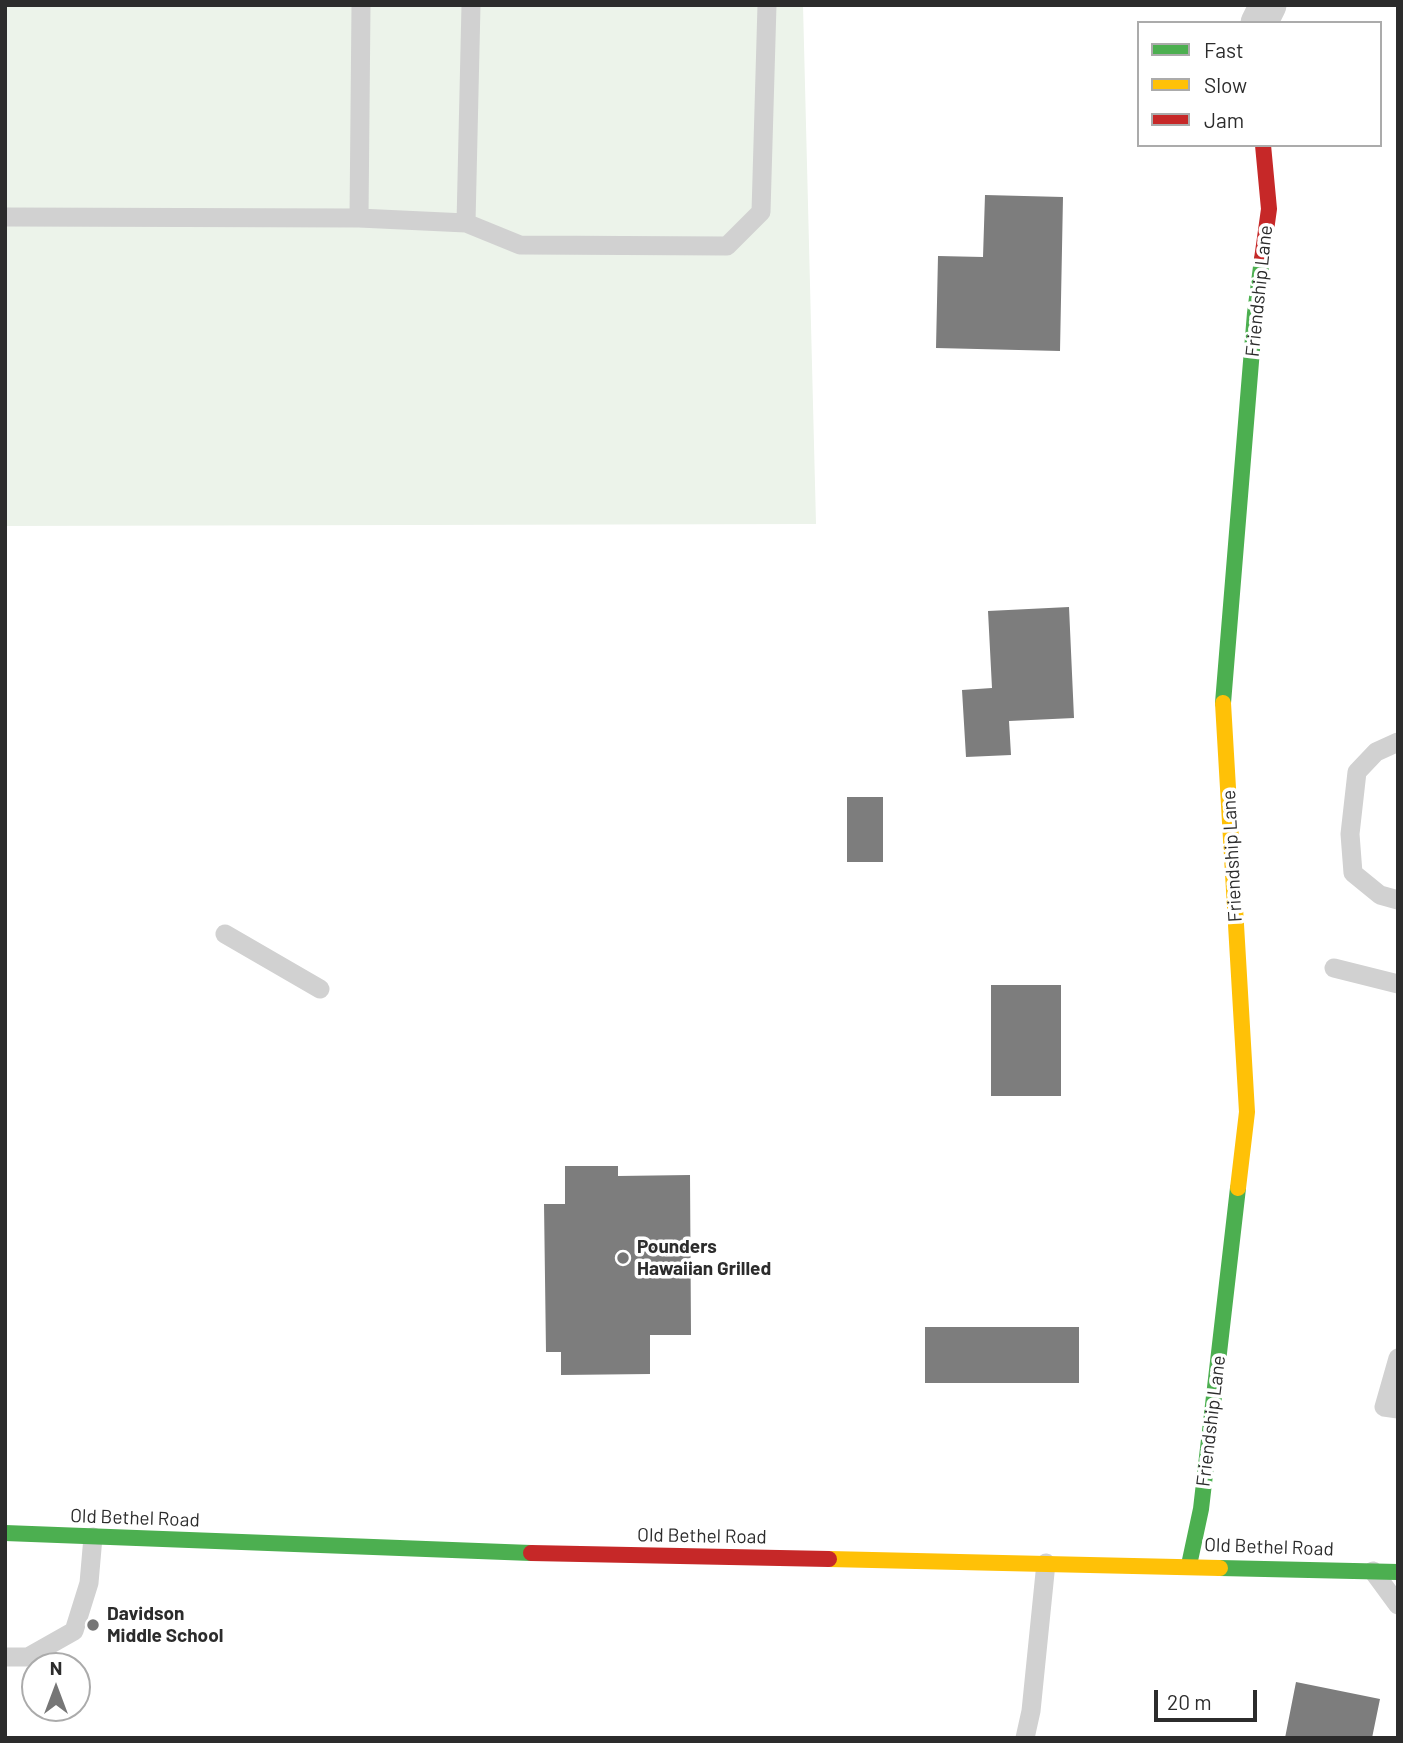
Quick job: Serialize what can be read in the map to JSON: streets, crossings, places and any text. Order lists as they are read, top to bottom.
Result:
{
  "streets": {
    "street": ["Friendship Lane", "Old Bethel Road"]
  },
  "crossings": [
    ["Friendship Lane", "Old Bethel Road"]
  ],
  "places": ["Pounders Hawaiian Grilled", "Davidson Middle School"],
  "legend": ["Fast", "Slow", "Jam"],
  "scale_bar": "20 m",
  "north": "top"
}
